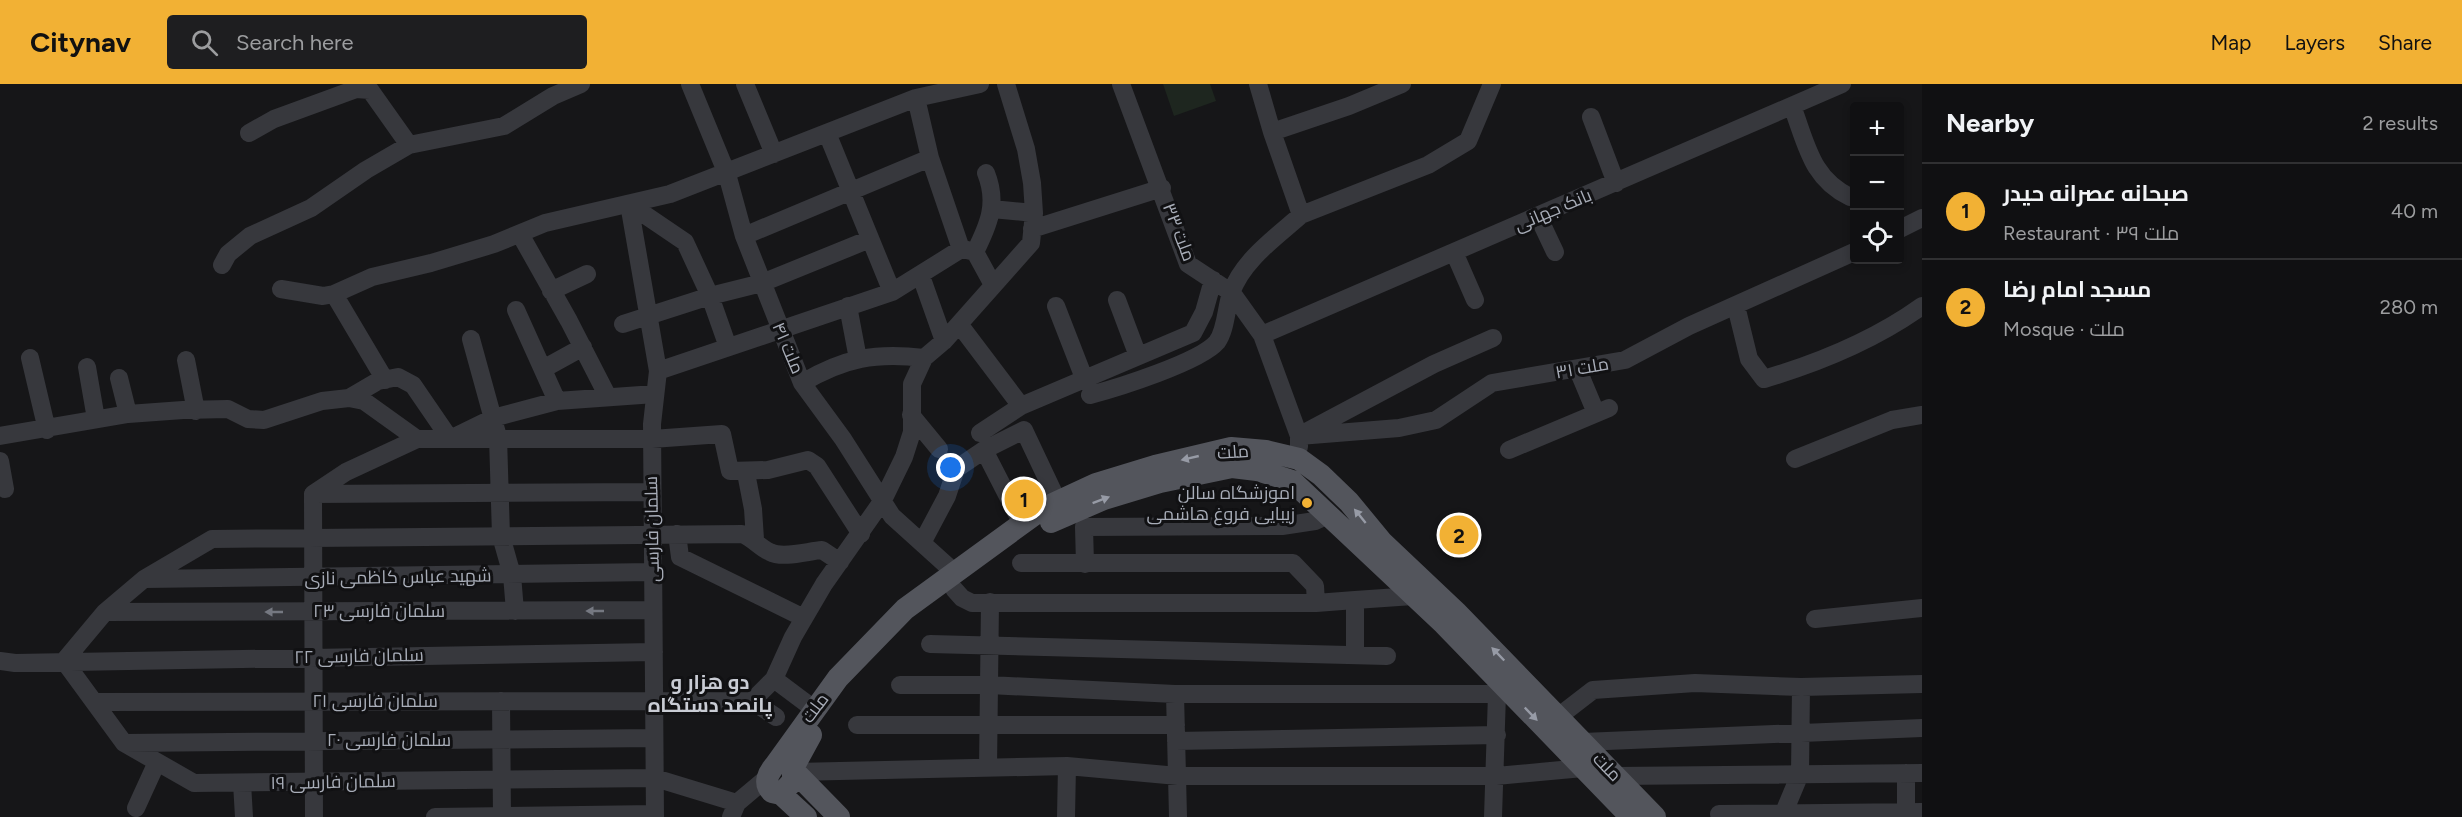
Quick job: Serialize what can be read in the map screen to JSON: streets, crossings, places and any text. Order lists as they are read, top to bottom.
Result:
{
  "streets": {
    "main road": ["ملت"],
    "street": [
      "بانک جهانی",
      "ملت ۳۳",
      "ملت ۴۱",
      "ملت ۳۱",
      "سلمان فارسی",
      "شهید عباس کاظمی نازی",
      "سلمان فارسی ۲۳",
      "سلمان فارسی ۲۲",
      "سلمان فارسی ۲۱",
      "سلمان فارسی ۲۰",
      "سلمان فارسی ۱۹"
    ]
  },
  "crossings": [
    ["بانک جهانی", "ملت ۳۳"],
    ["ملت ۳۳", "ملت ۳۱"],
    ["ملت ۳۳", "ملت"],
    ["ملت ۴۱", "ملت"],
    ["سلمان فارسی", "شهید عباس کاظمی نازی"],
    ["سلمان فارسی", "سلمان فارسی ۲۳"],
    ["سلمان فارسی", "سلمان فارسی ۲۲"],
    ["سلمان فارسی", "سلمان فارسی ۲۱"],
    ["سلمان فارسی", "سلمان فارسی ۲۰"],
    ["سلمان فارسی", "سلمان فارسی ۱۹"],
    ["سلمان فارسی ۲۲", "سلمان فارسی ۱۹"],
    ["سلمان فارسی ۲۱", "سلمان فارسی ۱۹"],
    ["سلمان فارسی ۲۰", "سلمان فارسی ۱۹"]
  ],
  "districts": ["دو هزار و پانصد دستگاه"],
  "places": ["اموزشگاه سالن زیبایی فروغ هاشمی"],
  "page": {
    "header": "Citynav",
    "search": "Search here",
    "nav": ["Map", "Layers", "Share"],
    "heading": ["Nearby", "2 results"],
    "map_buttons": ["+", "−"],
    "list": [
      {
        "mark": "1",
        "name": "صبحانه عصرانه حیدر",
        "note": "Restaurant · ملت ۳۹",
        "value": "40 m"
      },
      {
        "mark": "2",
        "name": "مسجد امام رضا",
        "note": "Mosque · ملت",
        "value": "280 m"
      }
    ],
    "pins": ["1", "2"]
  }
}
